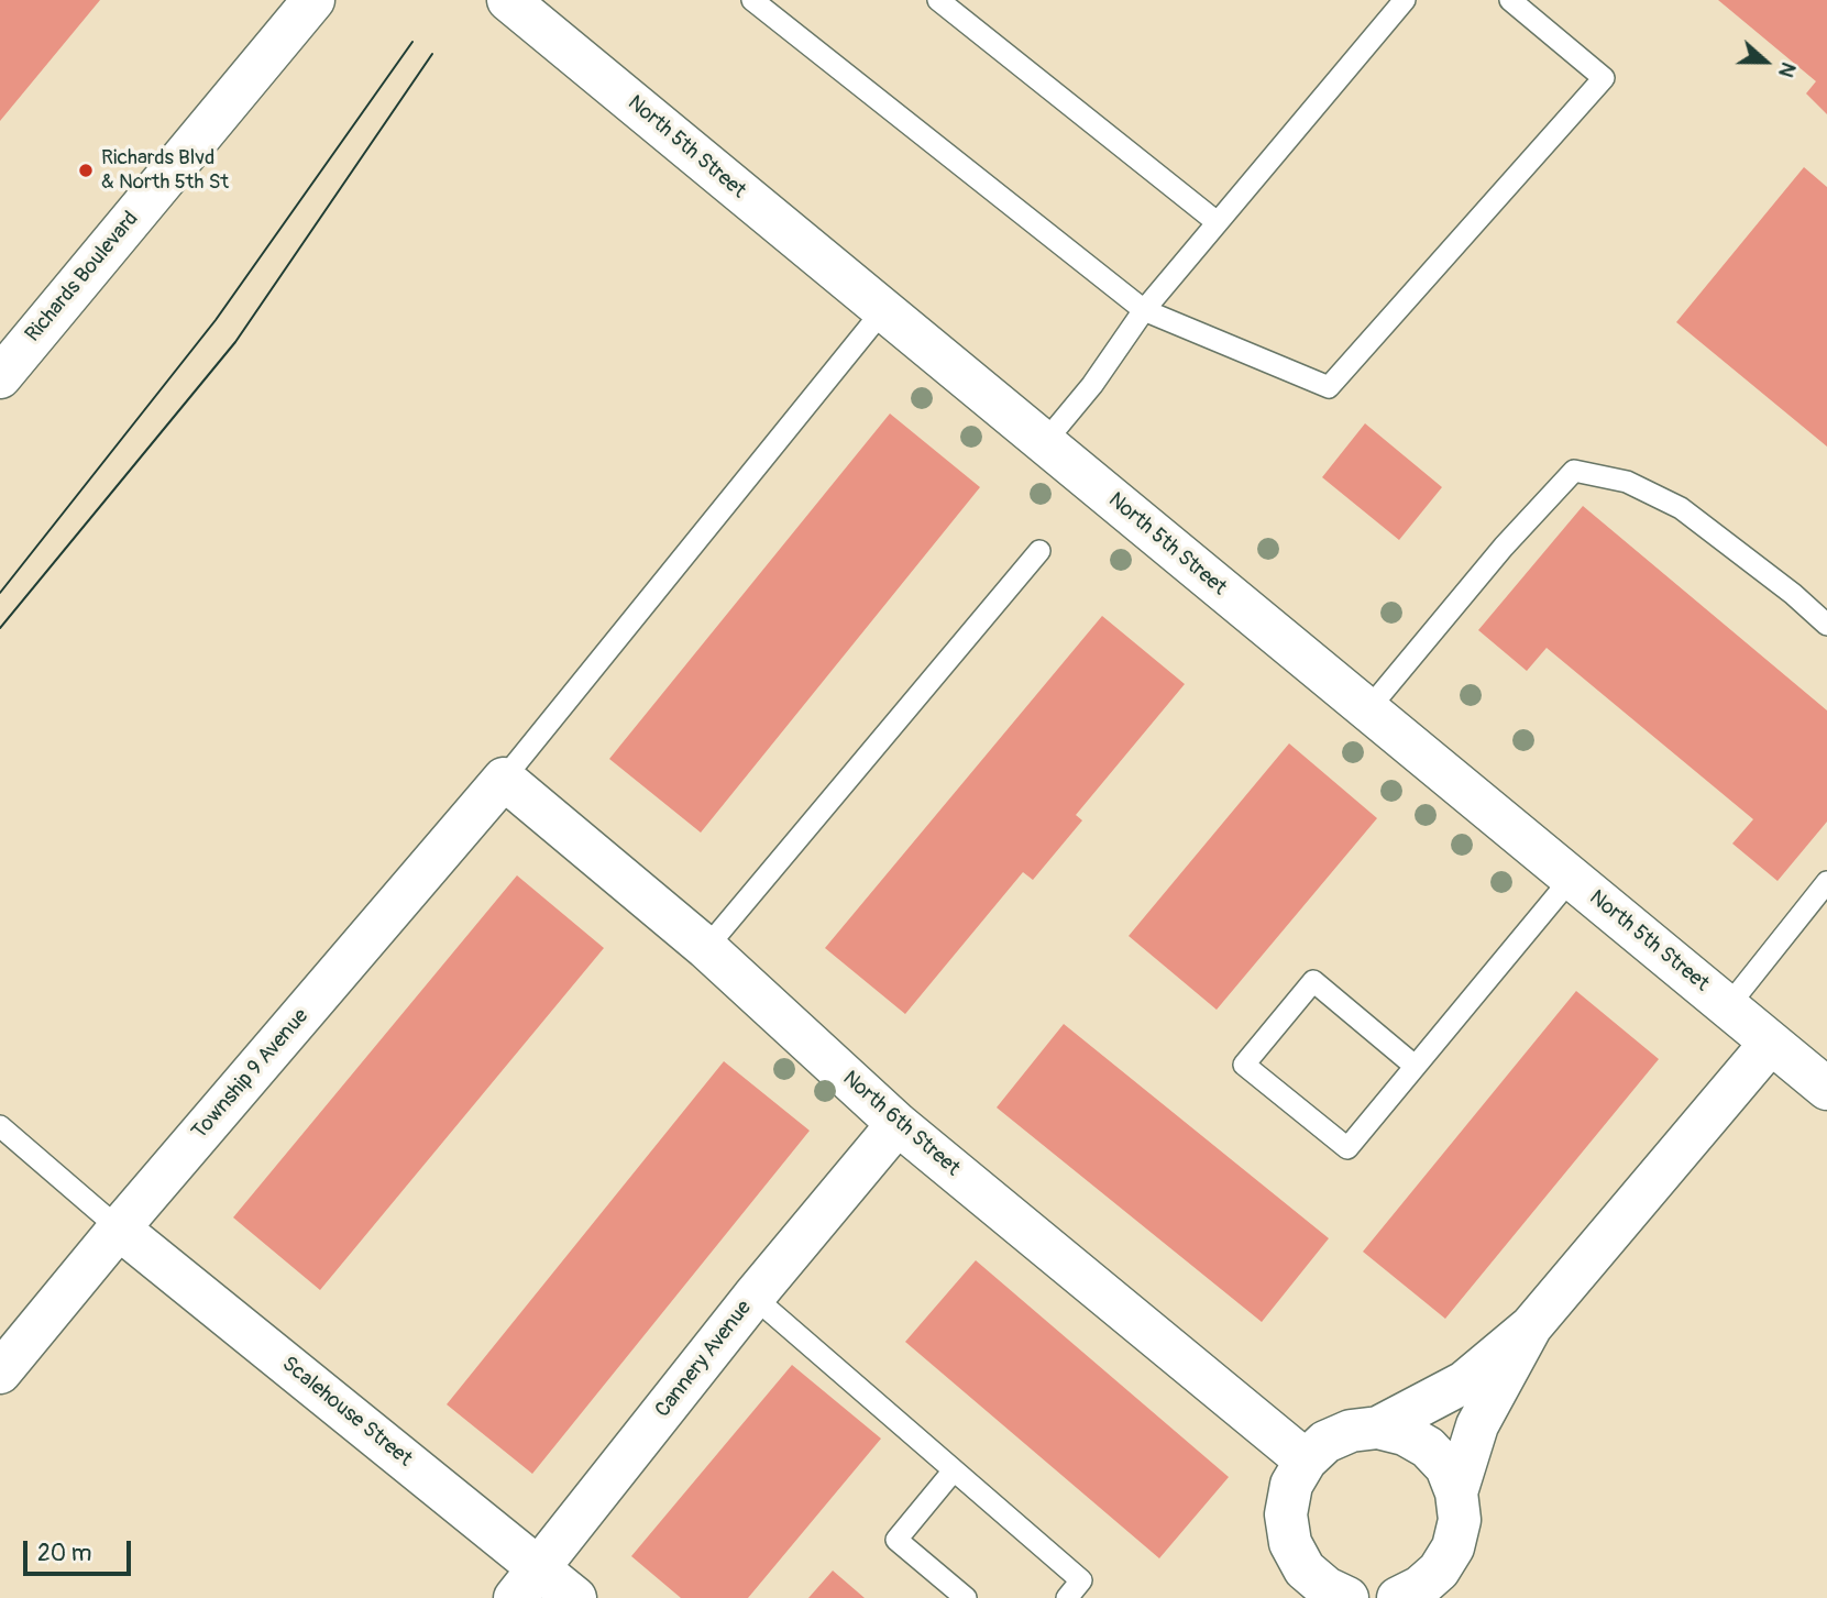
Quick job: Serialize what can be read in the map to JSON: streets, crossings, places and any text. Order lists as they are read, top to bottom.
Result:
{
  "streets": {
    "street": [
      "North 5th Street",
      "Richards Boulevard",
      "Township 9 Avenue",
      "North 6th Street",
      "Cannery Avenue",
      "Scalehouse Street"
    ]
  },
  "crossings": [
    ["Township 9 Avenue", "North 6th Street"],
    ["Township 9 Avenue", "Scalehouse Street"],
    ["North 6th Street", "Cannery Avenue"],
    ["Cannery Avenue", "Scalehouse Street"]
  ],
  "places": ["Richards Blvd & North 5th St"],
  "scale_bar": "20 m",
  "north": "right"
}
